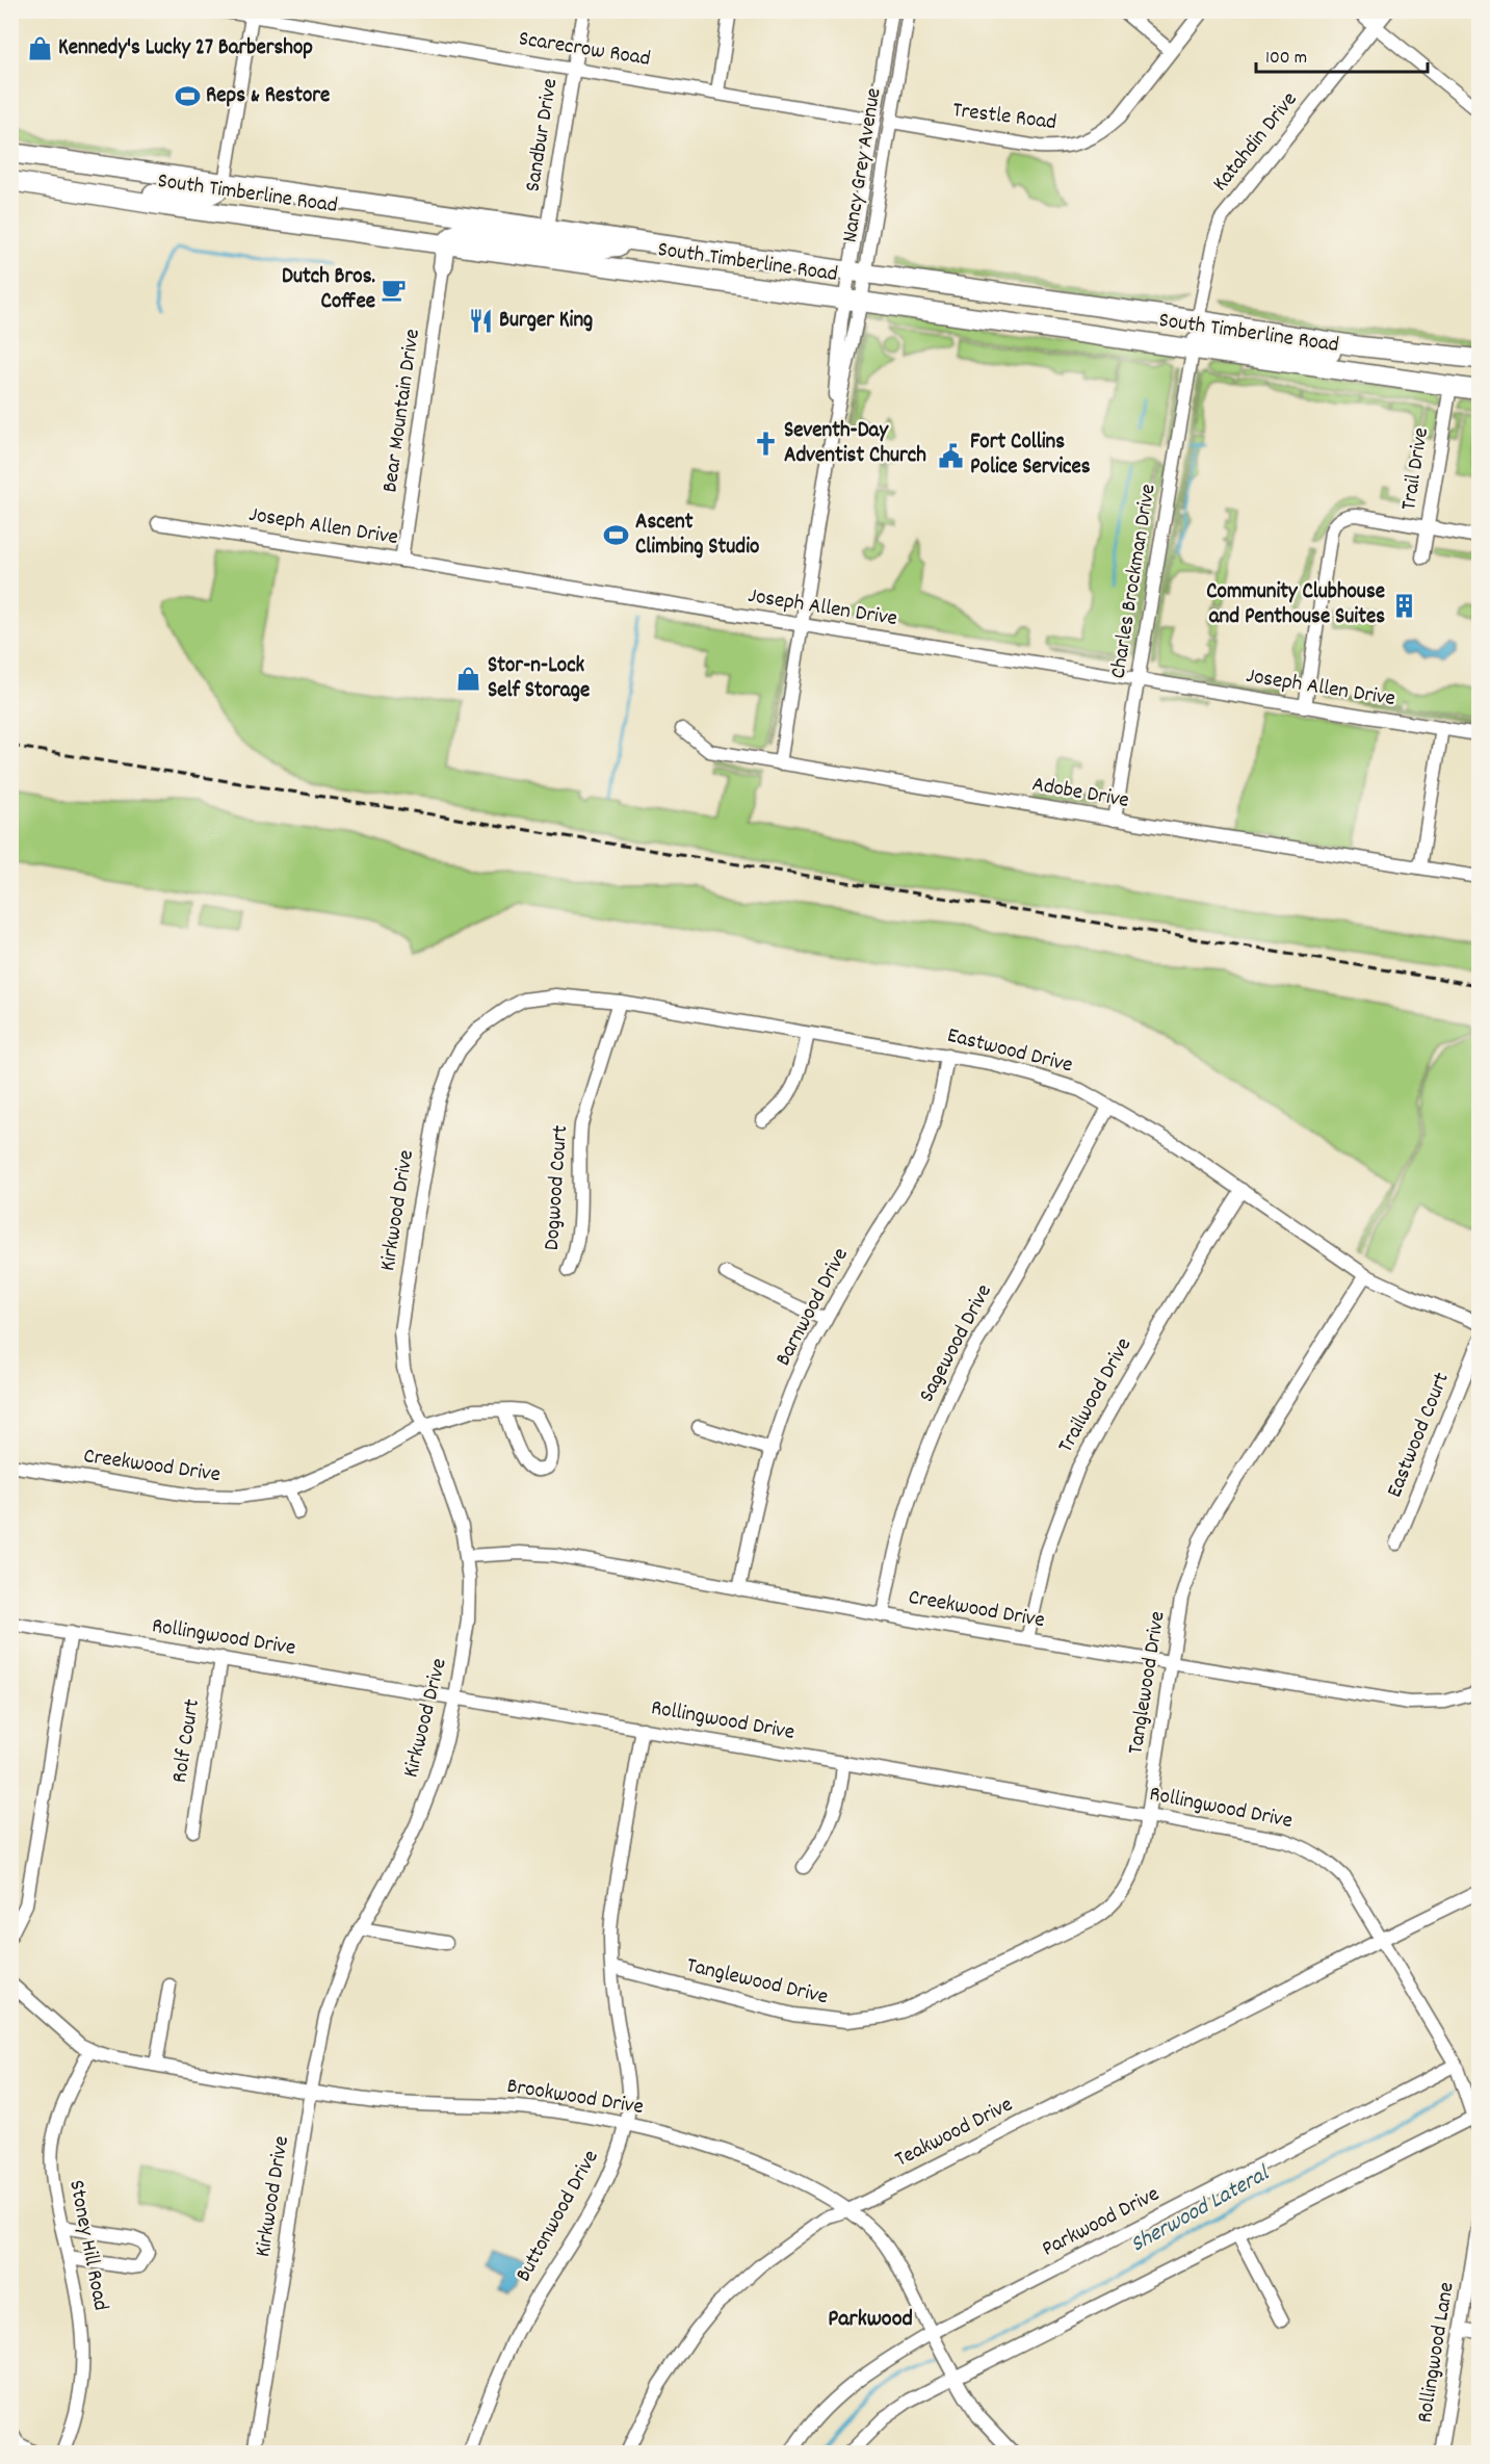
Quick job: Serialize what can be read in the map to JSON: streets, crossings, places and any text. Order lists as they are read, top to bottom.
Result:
{
  "streets": {
    "main road": ["South Timberline Road"],
    "street": [
      "Scarecrow Road",
      "Trestle Road",
      "Sandbur Drive",
      "Katahdin Drive",
      "Nancy Grey Avenue",
      "Bear Mountain Drive",
      "Trail Drive",
      "Joseph Allen Drive",
      "Charles Brockman Drive",
      "Adobe Drive",
      "Eastwood Drive",
      "Dogwood Court",
      "Kirkwood Drive",
      "Barnwood Drive",
      "Sagewood Drive",
      "Trailwood Drive",
      "Eastwood Court",
      "Creekwood Drive",
      "Rollingwood Drive",
      "Tanglewood Drive",
      "Rolf Court",
      "Brookwood Drive",
      "Teakwood Drive",
      "Buttonwood Drive",
      "Parkwood Drive",
      "Stoney Hill Road",
      "Rollingwood Lane"
    ]
  },
  "crossings": [
    ["Scarecrow Road", "Sandbur Drive"],
    ["Scarecrow Road", "Nancy Grey Avenue"],
    ["Trestle Road", "Nancy Grey Avenue"],
    ["Sandbur Drive", "South Timberline Road"],
    ["Katahdin Drive", "South Timberline Road"],
    ["Nancy Grey Avenue", "South Timberline Road"],
    ["Nancy Grey Avenue", "Joseph Allen Drive"],
    ["Nancy Grey Avenue", "Adobe Drive"],
    ["South Timberline Road", "Trail Drive"],
    ["South Timberline Road", "Charles Brockman Drive"],
    ["Bear Mountain Drive", "Joseph Allen Drive"],
    ["Joseph Allen Drive", "Charles Brockman Drive"],
    ["Charles Brockman Drive", "Adobe Drive"],
    ["Eastwood Drive", "Dogwood Court"],
    ["Eastwood Drive", "Kirkwood Drive"],
    ["Eastwood Drive", "Barnwood Drive"],
    ["Eastwood Drive", "Sagewood Drive"],
    ["Eastwood Drive", "Trailwood Drive"],
    ["Eastwood Drive", "Tanglewood Drive"],
    ["Kirkwood Drive", "Creekwood Drive"],
    ["Kirkwood Drive", "Rollingwood Drive"],
    ["Kirkwood Drive", "Brookwood Drive"],
    ["Barnwood Drive", "Creekwood Drive"],
    ["Sagewood Drive", "Creekwood Drive"],
    ["Trailwood Drive", "Creekwood Drive"],
    ["Creekwood Drive", "Tanglewood Drive"],
    ["Rollingwood Drive", "Tanglewood Drive"],
    ["Rollingwood Drive", "Rolf Court"],
    ["Rollingwood Drive", "Teakwood Drive"],
    ["Rollingwood Drive", "Buttonwood Drive"],
    ["Tanglewood Drive", "Buttonwood Drive"],
    ["Brookwood Drive", "Teakwood Drive"],
    ["Brookwood Drive", "Buttonwood Drive"],
    ["Brookwood Drive", "Parkwood Drive"],
    ["Brookwood Drive", "Stoney Hill Road"]
  ],
  "districts": ["Parkwood"],
  "water": ["Sherwood Lateral"],
  "places": {
    "shop": ["Kennedy's Lucky 27 Barbershop", "Stor-n-Lock Self Storage"],
    "sports": ["Reps & Restore", "Ascent Climbing Studio"],
    "cafe": ["Dutch Bros. Coffee"],
    "restaurant": ["Burger King"],
    "church": ["Seventh-Day Adventist Church"],
    "public building": ["Fort Collins Police Services"],
    "building": ["Community Clubhouse and Penthouse Suites"]
  },
  "scale_bar": "100 m"
}
